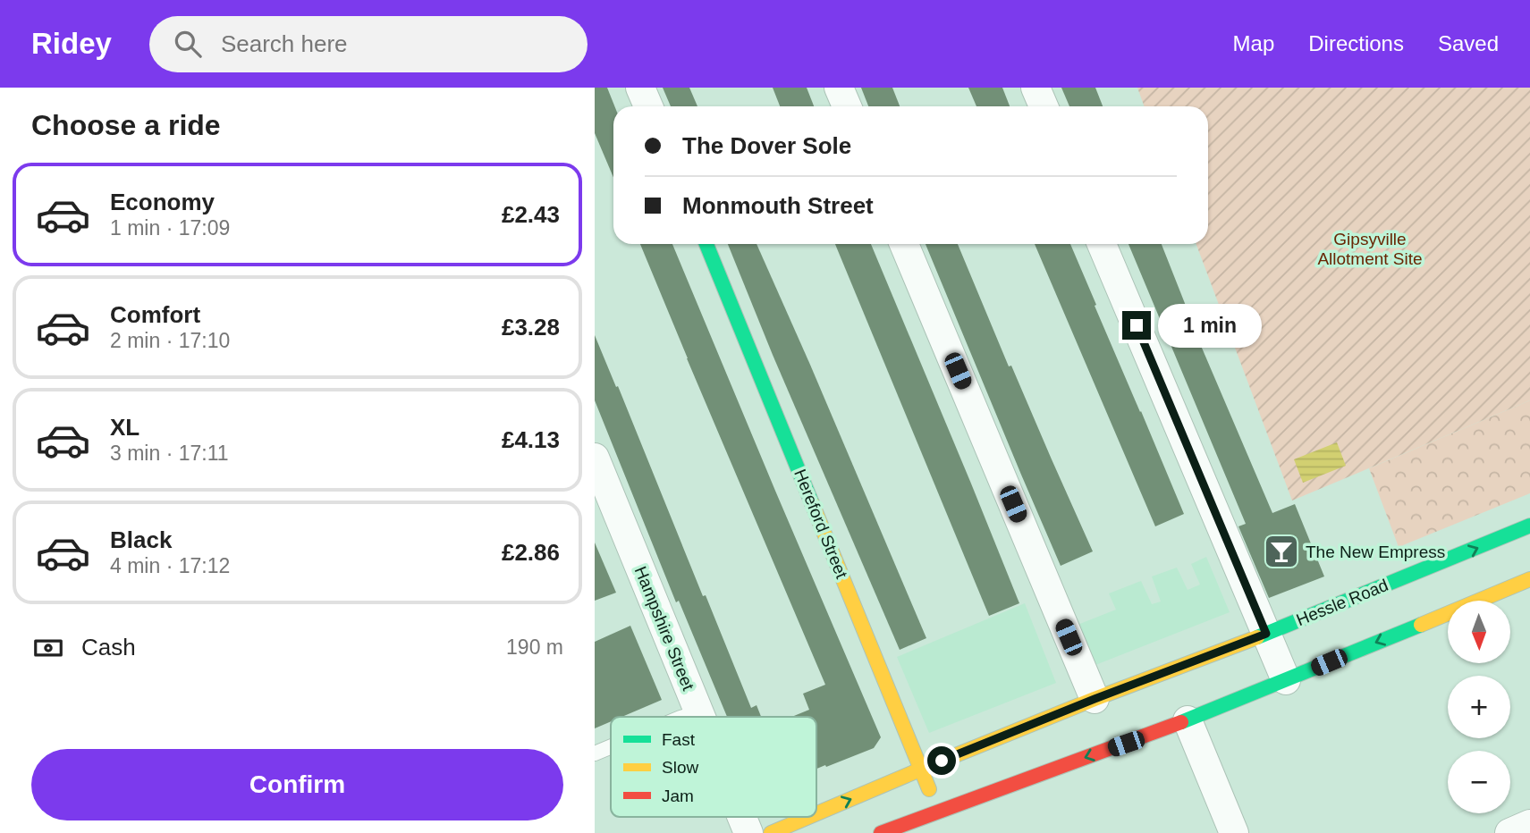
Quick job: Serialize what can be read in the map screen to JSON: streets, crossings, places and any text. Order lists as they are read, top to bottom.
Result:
{
  "streets": {
    "street": ["Hereford Street", "Hessle Road", "Hampshire Street"]
  },
  "crossings": [
    ["Hereford Street", "Hessle Road"]
  ],
  "parks": ["Gipsyville Allotment Site"],
  "places": {
    "bar": ["The New Empress"]
  },
  "legend": ["Fast", "Slow", "Jam"],
  "north": "bottom",
  "page": {
    "header": "Ridey",
    "search": "Search here",
    "nav": ["Map", "Directions", "Saved"],
    "heading": "Choose a ride",
    "banner": ["The Dover Sole", "Monmouth Street"],
    "list": [
      {
        "name": "Economy",
        "note": "1 min · 17:09",
        "value": "£2.43"
      },
      {
        "name": "Comfort",
        "note": "2 min · 17:10",
        "value": "£3.28"
      },
      {
        "name": "XL",
        "note": "3 min · 17:11",
        "value": "£4.13"
      },
      {
        "name": "Black",
        "note": "4 min · 17:12",
        "value": "£2.86"
      }
    ],
    "bubble": "1 min",
    "map_buttons": ["+", "−"],
    "pay": ["Cash", "190 m"],
    "buttons": "Confirm"
  }
}
